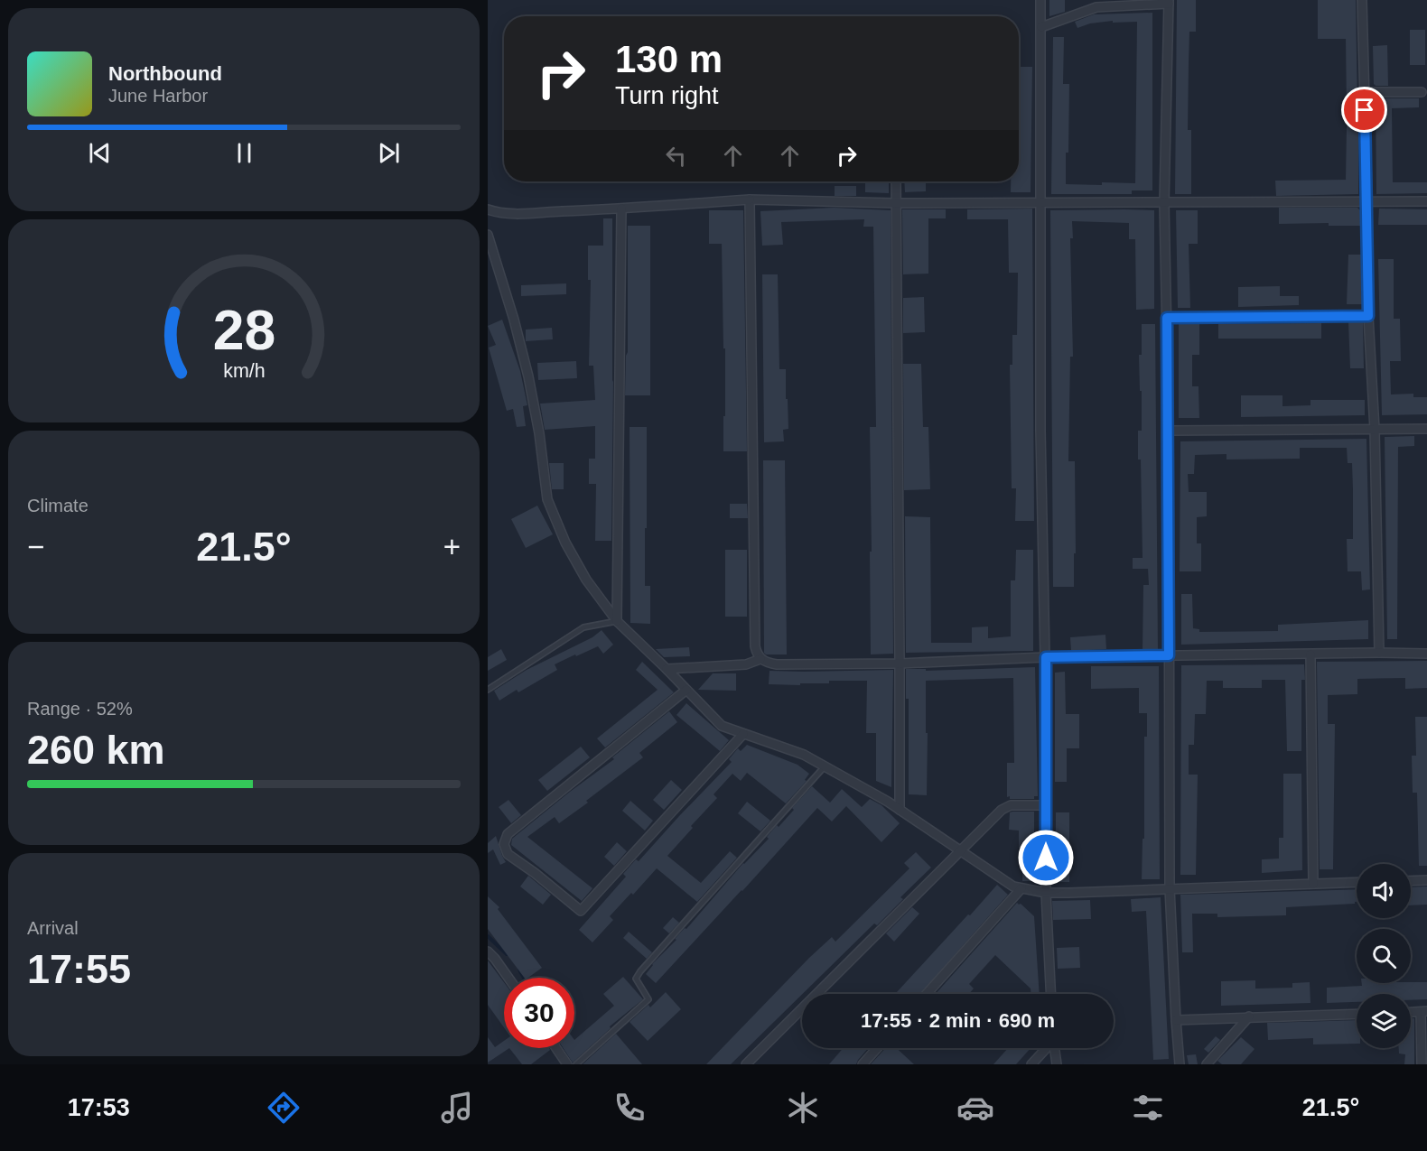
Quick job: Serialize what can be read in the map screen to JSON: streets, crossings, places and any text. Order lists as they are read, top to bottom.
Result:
{
  "page": {
    "turn": ["130 m", "Turn right"],
    "song": ["Northbound", "June Harbor"],
    "tile": [
      "Climate",
      ["Range · 52%", "260 km"],
      ["Arrival", "17:55"]
    ],
    "heat": ["−", "21.5°", "+"],
    "limit": "30",
    "trip": "17:55 · 2 min · 690 m",
    "tabs": ["17:53", "21.5°"],
    "gauge": ["28", "km/h"]
  }
}
